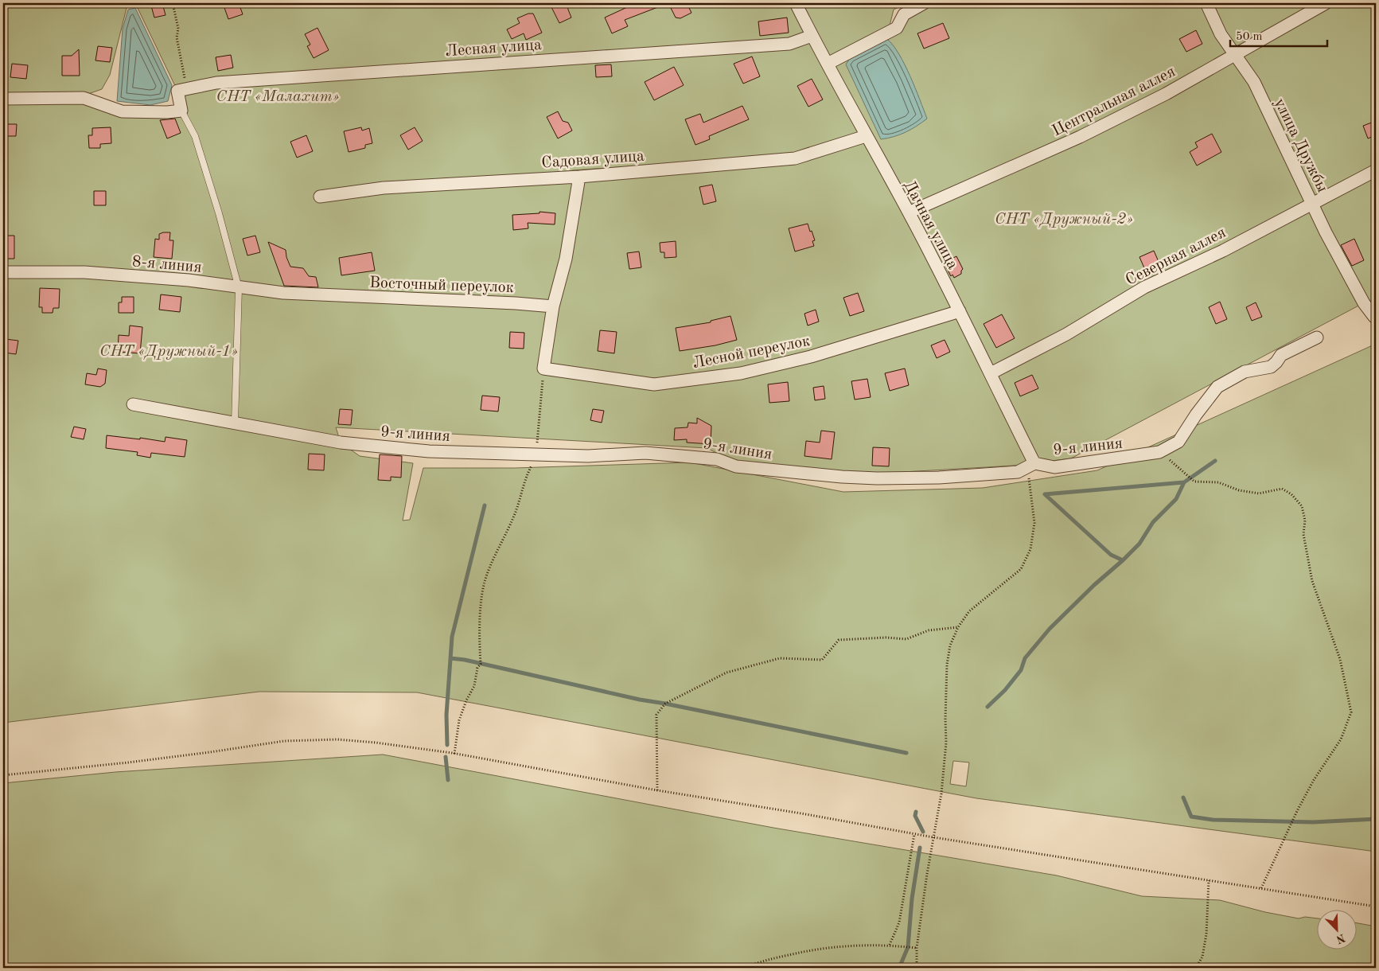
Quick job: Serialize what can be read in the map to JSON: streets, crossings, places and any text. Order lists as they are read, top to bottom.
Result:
{
  "streets": {
    "street": [
      "Лесная улица",
      "Центральная аллея",
      "улица Дружбы",
      "Садовая улица",
      "Дачная улица",
      "Северная аллея",
      "8-я линия",
      "Восточный переулок",
      "Лесной переулок",
      "9-я линия"
    ]
  },
  "crossings": [
    ["Лесная улица", "Дачная улица"],
    ["Центральная аллея", "улица Дружбы"],
    ["Центральная аллея", "Дачная улица"],
    ["улица Дружбы", "Северная аллея"],
    ["Садовая улица", "Дачная улица"],
    ["Дачная улица", "Северная аллея"],
    ["Дачная улица", "Лесной переулок"],
    ["Дачная улица", "9-я линия"],
    ["8-я линия", "Восточный переулок"]
  ],
  "parks": ["СНТ «Малахит»", "СНТ «Дружный-2»", "СНТ «Дружный-1»"],
  "scale_bar": "50 m",
  "north": "bottom right"
}
